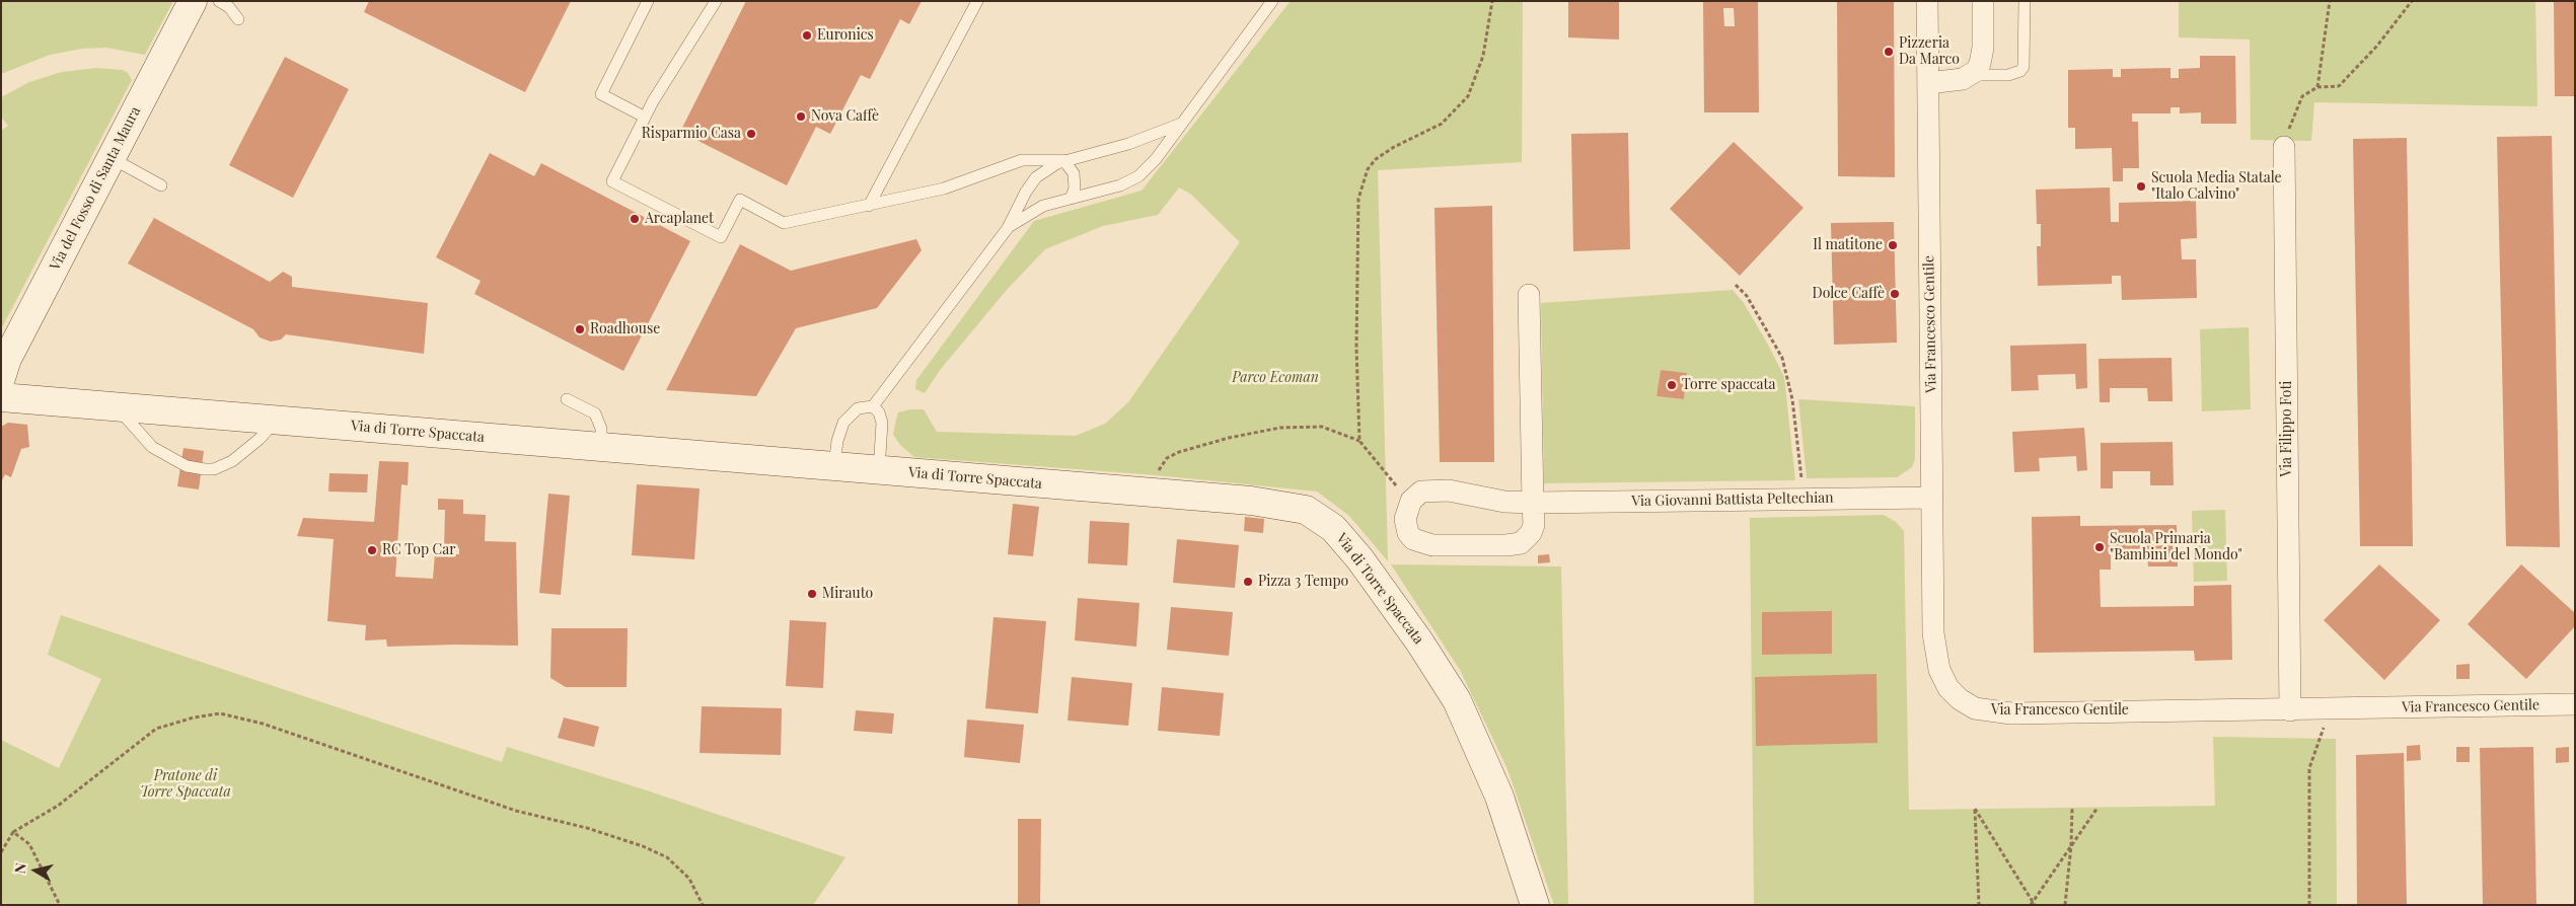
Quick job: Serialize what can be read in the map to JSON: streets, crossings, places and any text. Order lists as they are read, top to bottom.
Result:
{
  "streets": {
    "street": [
      "Via del Fosso di Santa Maura",
      "Via Francesco Gentile",
      "Via Filippo Foti",
      "Via di Torre Spaccata",
      "Via Giovanni Battista Peltechian"
    ]
  },
  "crossings": [
    ["Via Francesco Gentile", "Via Filippo Foti"],
    ["Via Francesco Gentile", "Via Giovanni Battista Peltechian"]
  ],
  "parks": ["Parco Ecoman", "Pratone di Torre Spaccata"],
  "places": [
    "Euronics",
    "Pizzeria Da Marco",
    "Nova Caffè",
    "Risparmio Casa",
    "Scuola Media Statale \"Italo Calvino\"",
    "Arcaplanet",
    "Il matitone",
    "Dolce Caffè",
    "Roadhouse",
    "Torre spaccata",
    "Scuola Primaria \"Bambini del Mondo\"",
    "RC Top Car",
    "Pizza 3 Tempo",
    "Mirauto"
  ],
  "north": "left"
}
